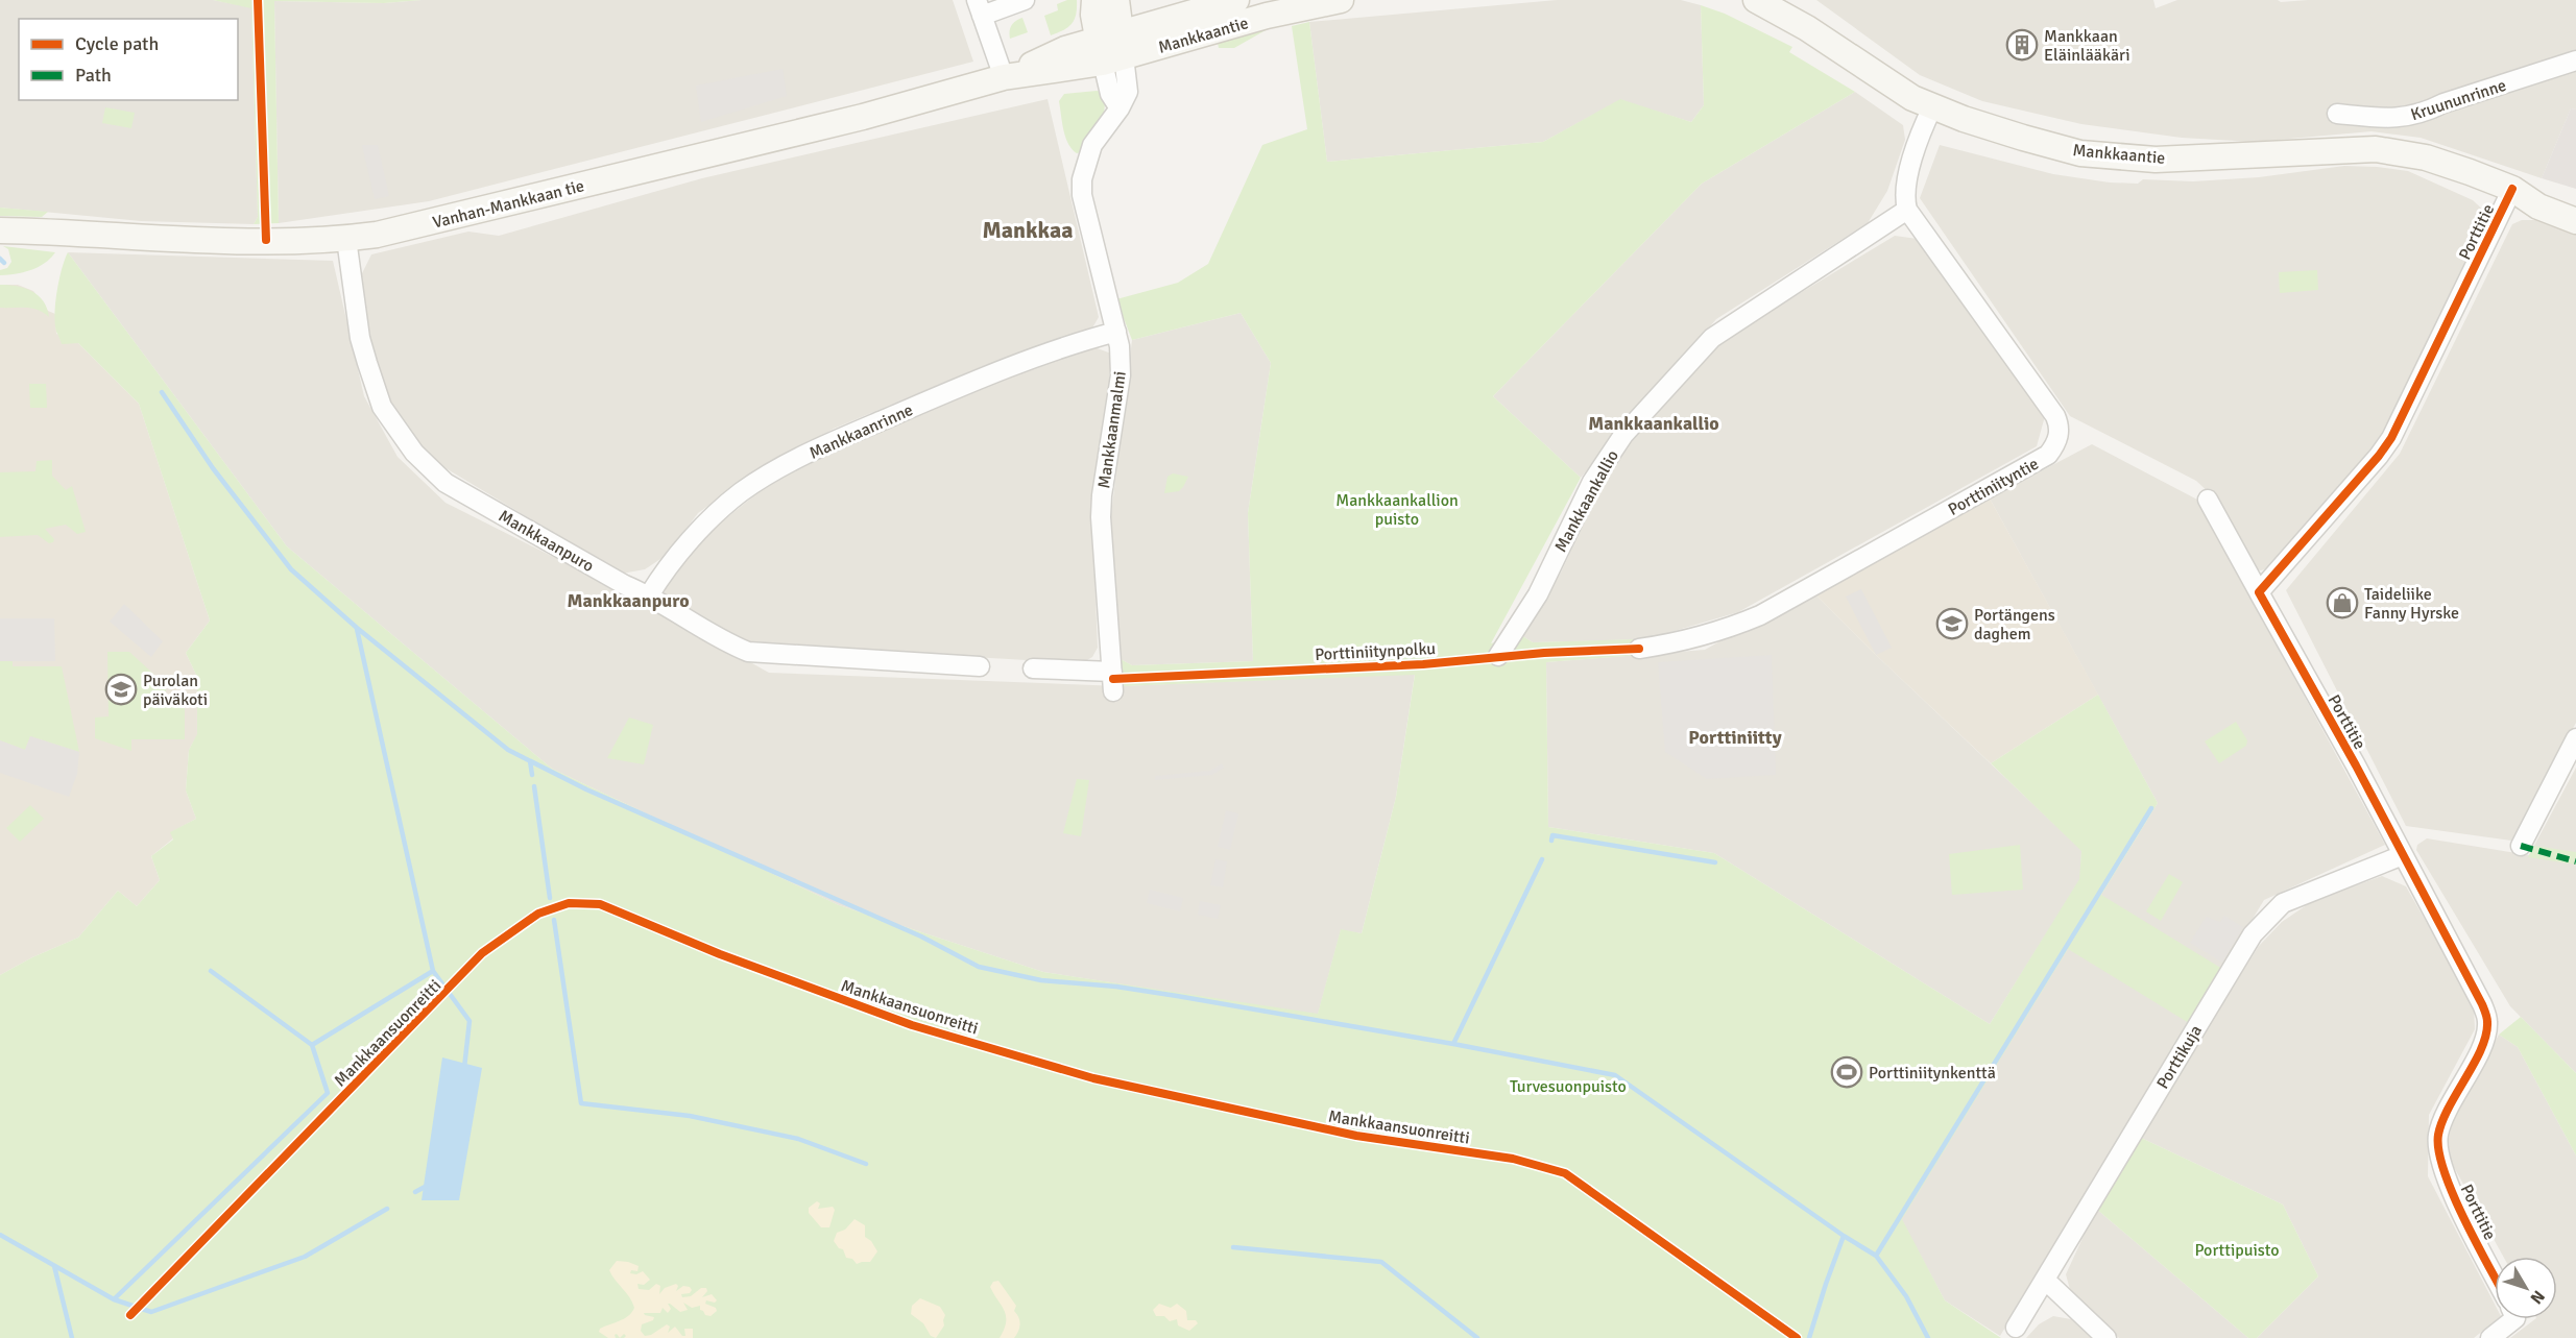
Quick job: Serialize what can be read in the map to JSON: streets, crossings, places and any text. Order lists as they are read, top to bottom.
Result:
{
  "streets": {
    "main road": ["Mankkaantie", "Vanhan-Mankkaan tie"],
    "street": [
      "Kruununrinne",
      "Porttitie",
      "Mankkaanmalmi",
      "Mankkaanrinne",
      "Porttiniityntie",
      "Mankkaankallio",
      "Mankkaanpuro",
      "Porttikuja"
    ],
    "cycle path": ["Porttiniitynpolku", "Mankkaansuonreitti"]
  },
  "crossings": [
    ["Mankkaantie", "Vanhan-Mankkaan tie"],
    ["Mankkaantie", "Porttitie"],
    ["Mankkaantie", "Mankkaanmalmi"],
    ["Vanhan-Mankkaan tie", "Mankkaanmalmi"],
    ["Vanhan-Mankkaan tie", "Mankkaanpuro"],
    ["Porttitie", "Porttikuja"],
    ["Mankkaanmalmi", "Mankkaanrinne"],
    ["Mankkaanrinne", "Mankkaanpuro"],
    ["Porttiniityntie", "Mankkaankallio"]
  ],
  "districts": [
    "Mankkaa",
    "Mankkaankallio",
    "Mankkaanpuro",
    "Porttiniitty"
  ],
  "parks": ["Mankkaankallion puisto", "Turvesuonpuisto", "Porttipuisto"],
  "places": {
    "building": ["Mankkaan Eläinlääkäri"],
    "shop": ["Taideliike Fanny Hyrske"],
    "school or university": ["Portängens daghem", "Purolan päiväkoti"],
    "sports": ["Porttiniitynkenttä"]
  },
  "legend": ["Cycle path", "Path"],
  "north": "bottom right"
}
